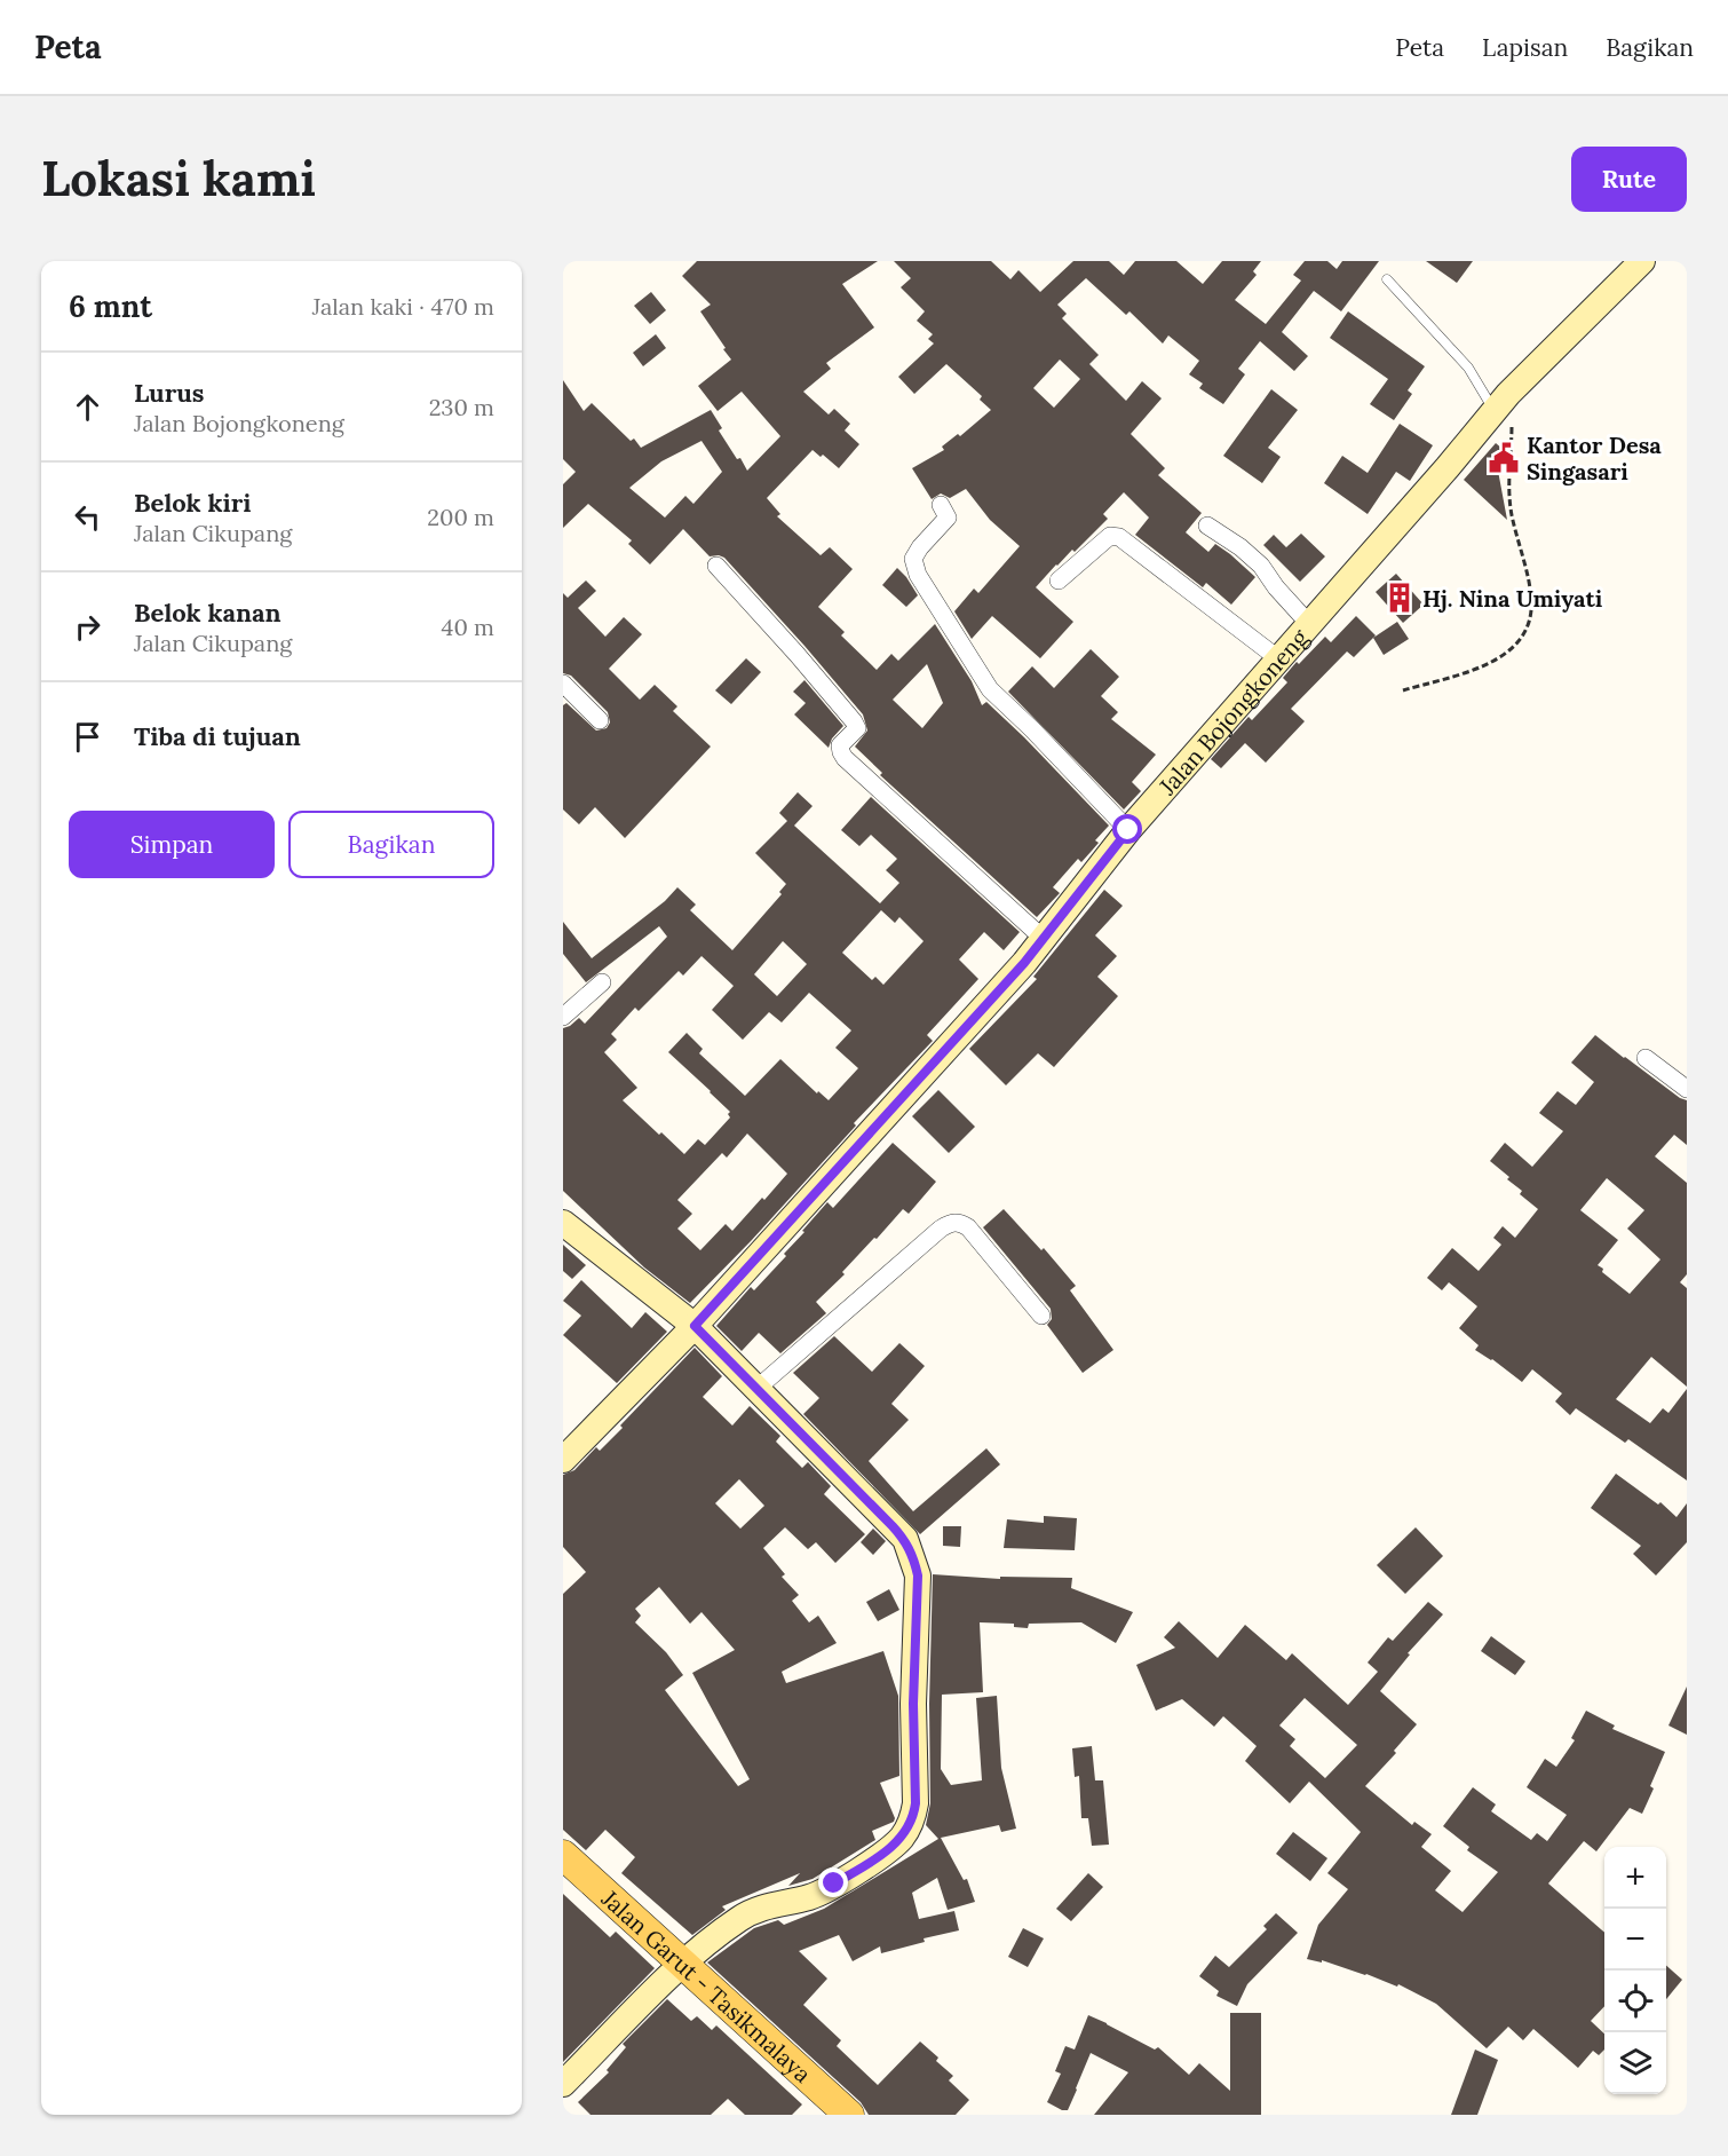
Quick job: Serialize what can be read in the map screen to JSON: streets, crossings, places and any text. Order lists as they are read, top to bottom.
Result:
{
  "streets": {
    "main road": ["Jalan Bojongkoneng", "Jalan Garut - Tasikmalaya"]
  },
  "places": {
    "public building": ["Kantor Desa Singasari"],
    "building": ["Hj. Nina Umiyati"]
  },
  "page": {
    "header": "Peta",
    "nav": ["Peta", "Lapisan", "Bagikan"],
    "buttons": [
      "Rute",
      ["Simpan", "Bagikan"]
    ],
    "title": "Lokasi kami",
    "heading": ["6 mnt", "Jalan kaki · 470 m"],
    "list": [
      ["Lurus", "Jalan Bojongkoneng", "230 m"],
      ["Belok kiri", "Jalan Cikupang", "200 m"],
      ["Belok kanan", "Jalan Cikupang", "40 m"],
      "Tiba di tujuan"
    ],
    "map_buttons": ["+", "−"]
  }
}
